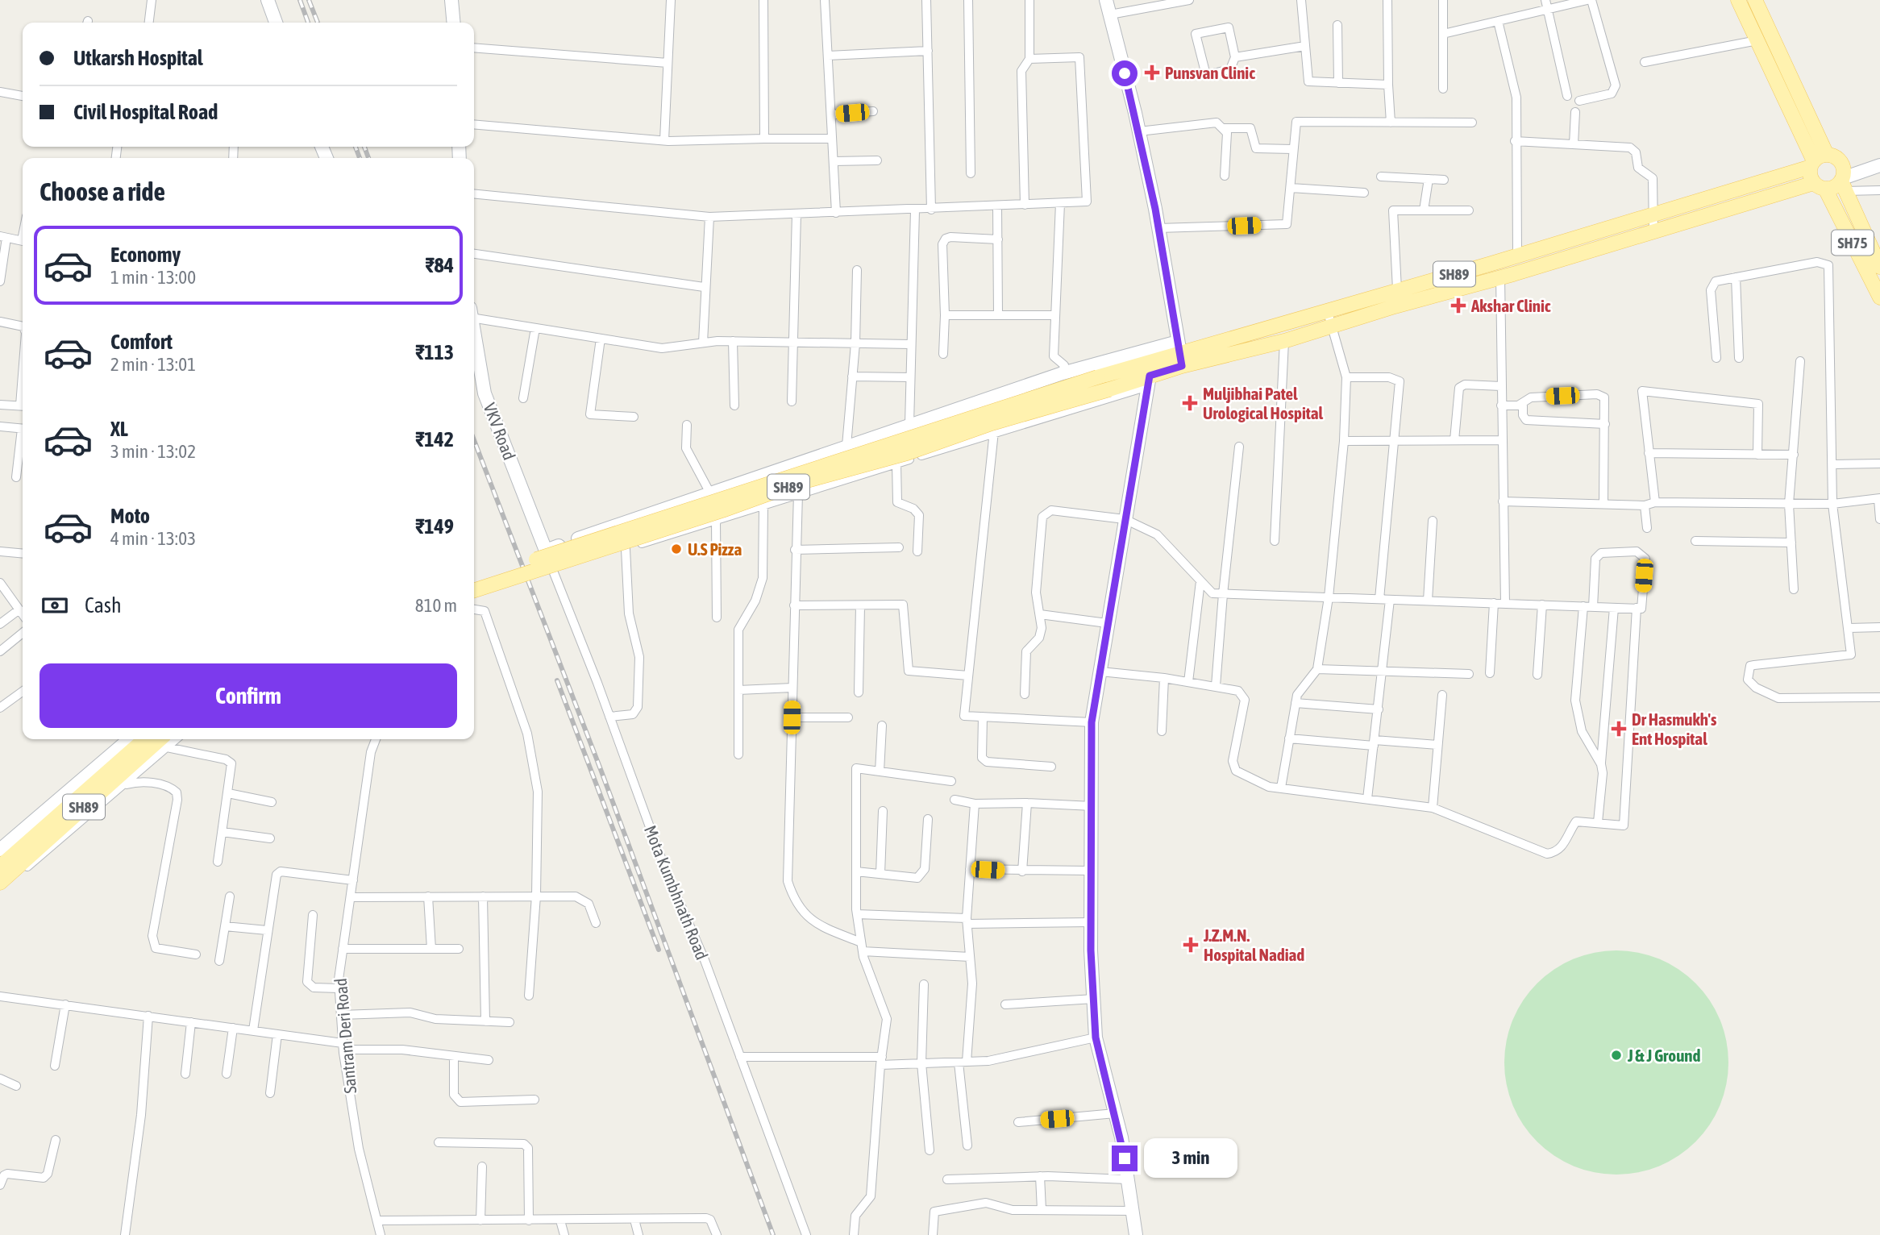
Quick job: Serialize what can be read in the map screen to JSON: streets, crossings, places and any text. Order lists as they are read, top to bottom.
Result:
{
  "streets": {
    "main road": ["SH75", "SH89", "VKV Road"],
    "street": ["Mota Kumbhnath Road", "Santram Deri Road"]
  },
  "crossings": [
    ["SH75", "SH89"],
    ["VKV Road", "Mota Kumbhnath Road"]
  ],
  "places": {
    "health": [
      "Punsvan Clinic",
      "Akshar Clinic",
      "Muljibhai Patel Urological Hospital",
      "Dr Hasmukh's Ent Hospital",
      "J.Z.M.N. Hospital Nadiad"
    ],
    "other": ["U.S Pizza", "J & J Ground"]
  },
  "page": {
    "banner": ["Utkarsh Hospital", "Civil Hospital Road"],
    "heading": "Choose a ride",
    "list": [
      {
        "name": "Economy",
        "note": "1 min · 13:00",
        "value": "₹84"
      },
      {
        "name": "Comfort",
        "note": "2 min · 13:01",
        "value": "₹113"
      },
      {
        "name": "XL",
        "note": "3 min · 13:02",
        "value": "₹142"
      },
      {
        "name": "Moto",
        "note": "4 min · 13:03",
        "value": "₹149"
      }
    ],
    "pay": ["Cash", "810 m"],
    "buttons": "Confirm",
    "bubble": "3 min"
  }
}
